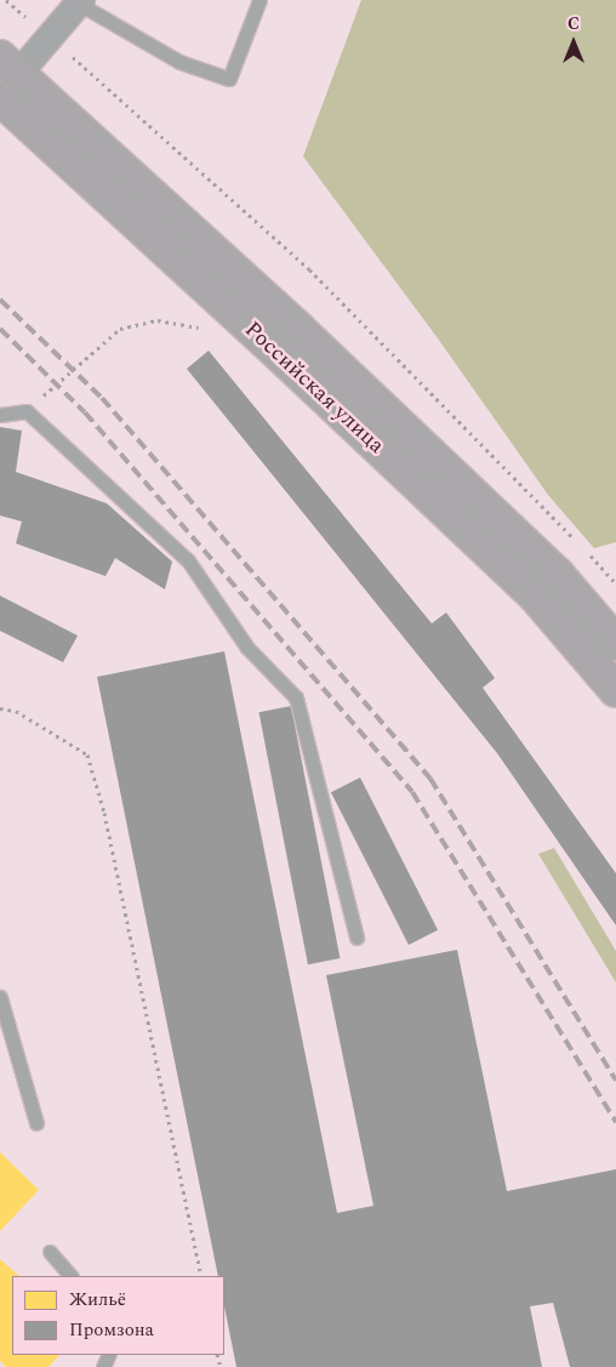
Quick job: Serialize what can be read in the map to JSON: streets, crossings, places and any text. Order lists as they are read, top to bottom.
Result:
{
  "streets": {
    "main road": ["Российская улица"]
  },
  "legend": ["Жильё", "Промзона"],
  "north": "top"
}
